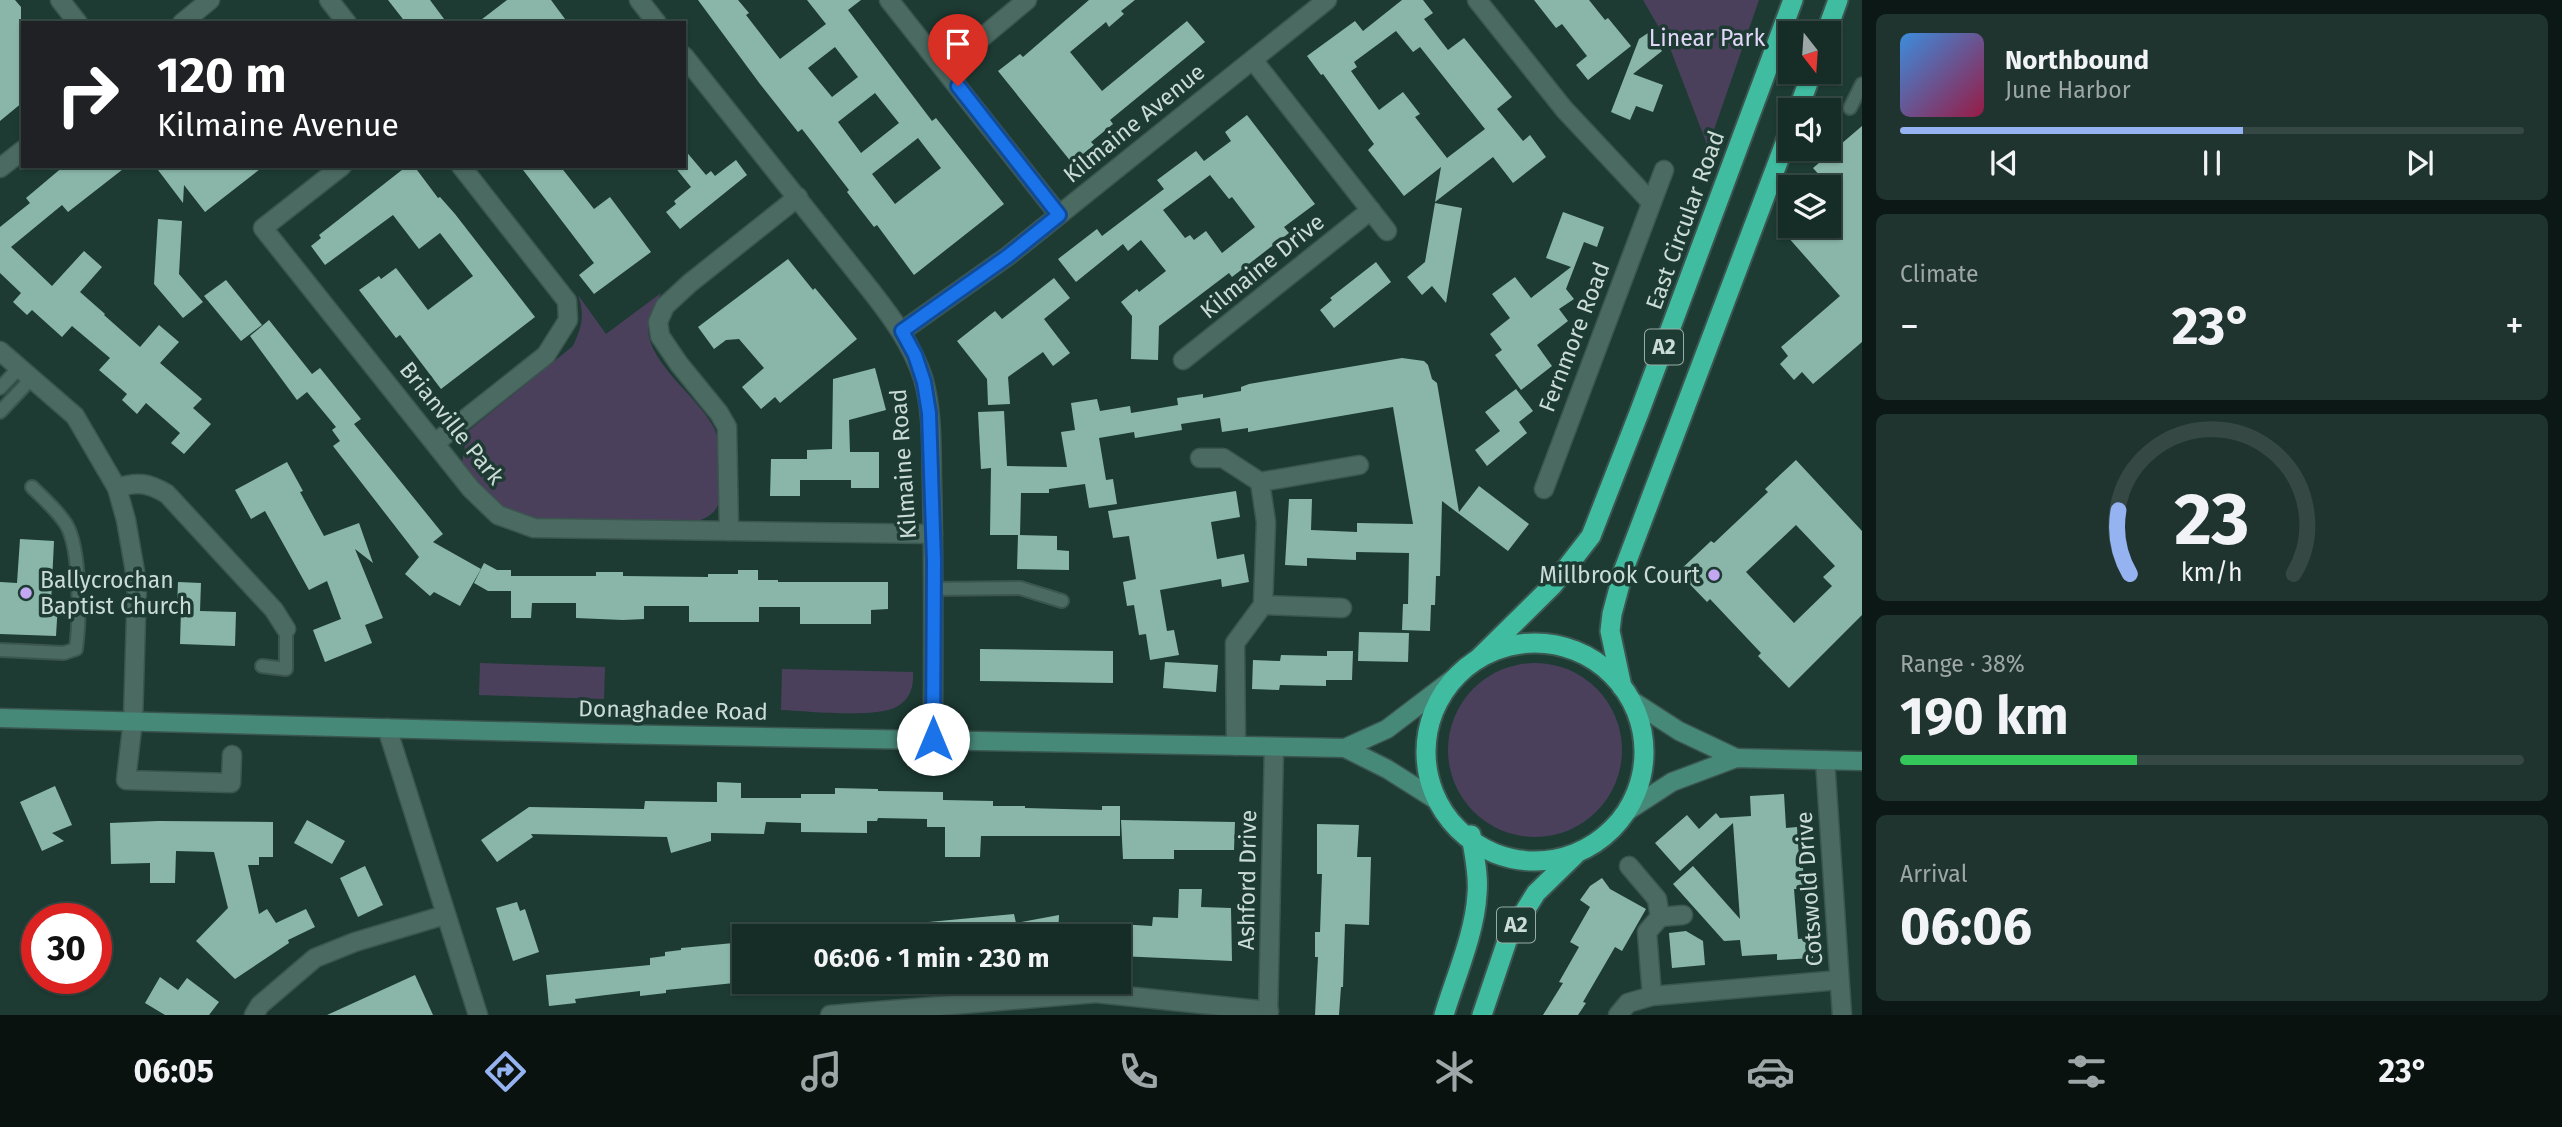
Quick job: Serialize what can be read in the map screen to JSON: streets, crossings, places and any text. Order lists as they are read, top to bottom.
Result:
{
  "streets": {
    "highway": ["East Circular Road", "A2"],
    "main road": ["Donaghadee Road"],
    "street": [
      "Kilmaine Avenue",
      "Kilmaine Drive",
      "Fernmore Road",
      "Brianville Park",
      "Kilmaine Road",
      "Ashford Drive",
      "Cotswold Drive"
    ]
  },
  "crossings": [
    ["Kilmaine Avenue", "Kilmaine Road"],
    ["East Circular Road", "A2"],
    ["East Circular Road", "Donaghadee Road"],
    ["A2", "Donaghadee Road"],
    ["Brianville Park", "Kilmaine Road"],
    ["Kilmaine Road", "Donaghadee Road"],
    ["Donaghadee Road", "Ashford Drive"]
  ],
  "parks": ["Linear Park"],
  "places": ["Millbrook Court", "Ballycrochan Baptist Church"],
  "north": "bottom",
  "page": {
    "turn": ["120 m", "Kilmaine Avenue"],
    "song": ["Northbound", "June Harbor"],
    "tile": [
      "Climate",
      ["Range · 38%", "190 km"],
      ["Arrival", "06:06"]
    ],
    "heat": ["−", "23°", "+"],
    "limit": "30",
    "trip": "06:06 · 1 min · 230 m",
    "tabs": ["06:05", "23°"],
    "gauge": ["23", "km/h"]
  }
}
